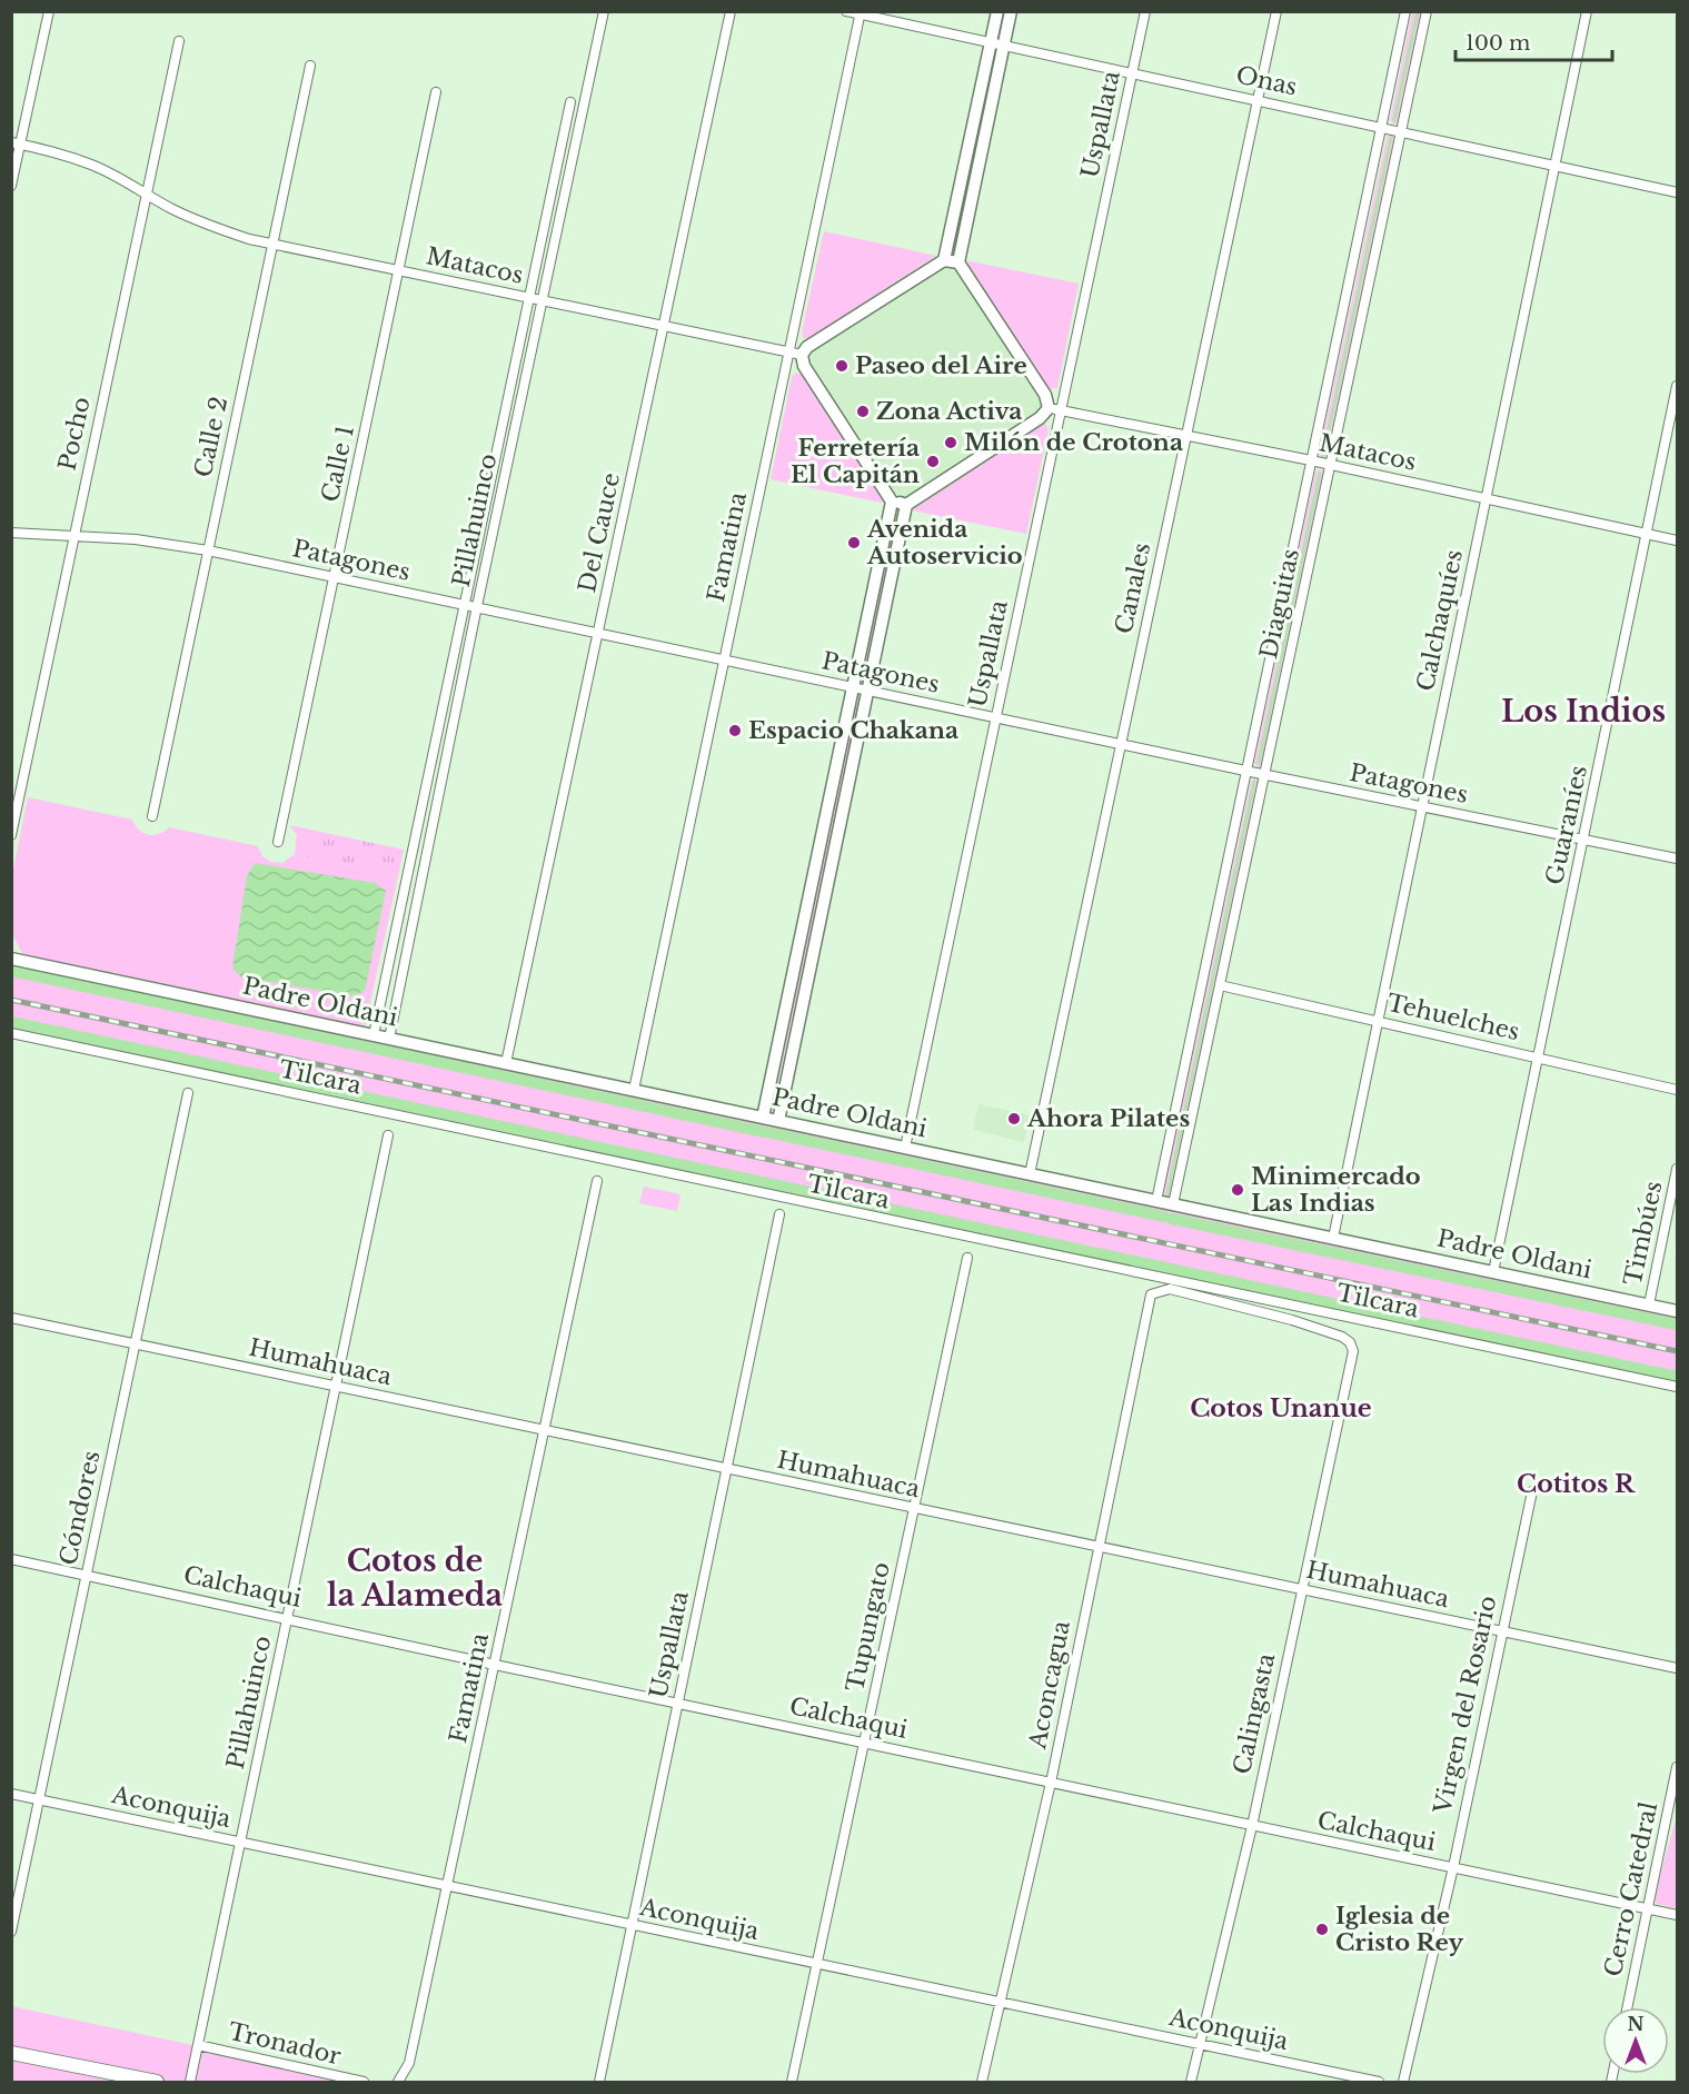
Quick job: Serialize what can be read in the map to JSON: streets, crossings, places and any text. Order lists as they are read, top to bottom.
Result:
{
  "streets": {
    "street": [
      "Onas",
      "Uspallata",
      "Matacos",
      "Pocho",
      "Calle 2",
      "Calle 1",
      "Pillahuinco",
      "Del Cauce",
      "Famatina",
      "Patagones",
      "Canales",
      "Diaguitas",
      "Calchaquíes",
      "Guaraníes",
      "Padre Oldani",
      "Tehuelches",
      "Tilcara",
      "Timbúes",
      "Humahuaca",
      "Cóndores",
      "Calchaqui",
      "Tupungato",
      "Aconcagua",
      "Virgen del Rosario",
      "Calingasta",
      "Aconquija",
      "Cerro Catedral",
      "Tronador"
    ]
  },
  "crossings": [
    ["Onas", "Uspallata"],
    ["Onas", "Famatina"],
    ["Onas", "Canales"],
    ["Onas", "Diaguitas"],
    ["Onas", "Calchaquíes"],
    ["Uspallata", "Matacos"],
    ["Uspallata", "Patagones"],
    ["Uspallata", "Padre Oldani"],
    ["Uspallata", "Humahuaca"],
    ["Uspallata", "Calchaqui"],
    ["Uspallata", "Aconquija"],
    ["Matacos", "Pocho"],
    ["Matacos", "Calle 2"],
    ["Matacos", "Calle 1"],
    ["Matacos", "Pillahuinco"],
    ["Matacos", "Del Cauce"],
    ["Matacos", "Famatina"],
    ["Matacos", "Canales"],
    ["Matacos", "Diaguitas"],
    ["Matacos", "Calchaquíes"],
    ["Matacos", "Guaraníes"],
    ["Pocho", "Patagones"],
    ["Calle 2", "Patagones"],
    ["Calle 1", "Patagones"],
    ["Pillahuinco", "Patagones"],
    ["Pillahuinco", "Padre Oldani"],
    ["Pillahuinco", "Humahuaca"],
    ["Pillahuinco", "Calchaqui"],
    ["Pillahuinco", "Aconquija"],
    ["Pillahuinco", "Tronador"],
    ["Del Cauce", "Patagones"],
    ["Del Cauce", "Padre Oldani"],
    ["Famatina", "Patagones"],
    ["Famatina", "Padre Oldani"],
    ["Famatina", "Humahuaca"],
    ["Famatina", "Calchaqui"],
    ["Famatina", "Aconquija"],
    ["Patagones", "Canales"],
    ["Patagones", "Diaguitas"],
    ["Patagones", "Calchaquíes"],
    ["Patagones", "Guaraníes"],
    ["Canales", "Padre Oldani"],
    ["Diaguitas", "Padre Oldani"],
    ["Diaguitas", "Tehuelches"],
    ["Calchaquíes", "Padre Oldani"],
    ["Calchaquíes", "Tehuelches"],
    ["Guaraníes", "Padre Oldani"],
    ["Guaraníes", "Tehuelches"],
    ["Padre Oldani", "Timbúes"],
    ["Tilcara", "Aconcagua"],
    ["Tilcara", "Calingasta"],
    ["Humahuaca", "Cóndores"],
    ["Humahuaca", "Tupungato"],
    ["Humahuaca", "Aconcagua"],
    ["Humahuaca", "Virgen del Rosario"],
    ["Humahuaca", "Calingasta"],
    ["Cóndores", "Calchaqui"],
    ["Cóndores", "Aconquija"],
    ["Calchaqui", "Tupungato"],
    ["Calchaqui", "Aconcagua"],
    ["Calchaqui", "Virgen del Rosario"],
    ["Calchaqui", "Calingasta"],
    ["Calchaqui", "Cerro Catedral"],
    ["Tupungato", "Aconquija"],
    ["Aconcagua", "Aconquija"],
    ["Calingasta", "Aconquija"]
  ],
  "districts": [
    "Los Indios",
    "Cotos Unanue",
    "Cotitos R",
    "Cotos de la Alameda"
  ],
  "places": [
    "Paseo del Aire",
    "Zona Activa",
    "Milón de Crotona",
    "Ferretería El Capitán",
    "Avenida Autoservicio",
    "Espacio Chakana",
    "Ahora Pilates",
    "Minimercado Las Indias",
    "Iglesia de Cristo Rey"
  ],
  "scale_bar": "100 m",
  "north": "top"
}
